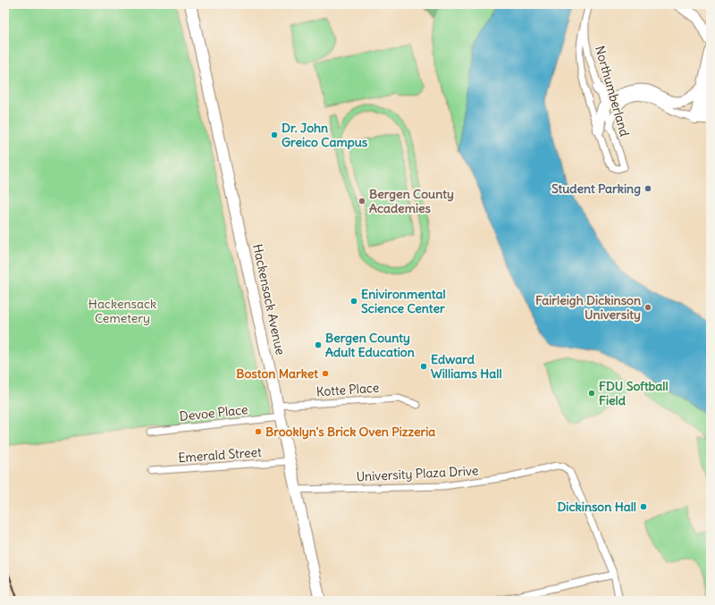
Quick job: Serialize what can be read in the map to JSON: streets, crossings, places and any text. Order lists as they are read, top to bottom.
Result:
{
  "streets": {
    "main road": ["Hackensack Avenue"],
    "street": [
      "Northumberland",
      "Kotte Place",
      "Devoe Place",
      "Emerald Street",
      "University Plaza Drive"
    ]
  },
  "crossings": [
    ["Hackensack Avenue", "Kotte Place"],
    ["Hackensack Avenue", "Devoe Place"],
    ["Hackensack Avenue", "Emerald Street"],
    ["Hackensack Avenue", "University Plaza Drive"]
  ],
  "parks": ["Hackensack Cemetery"],
  "places": [
    "Dr. John Greico Campus",
    "Student Parking",
    "Bergen County Academies",
    "Enivironmental Science Center",
    "Fairleigh Dickinson University",
    "Bergen County Adult Education",
    "Edward Williams Hall",
    "Boston Market",
    "FDU Softball Field",
    "Brooklyn's Brick Oven Pizzeria",
    "Dickinson Hall"
  ]
}
